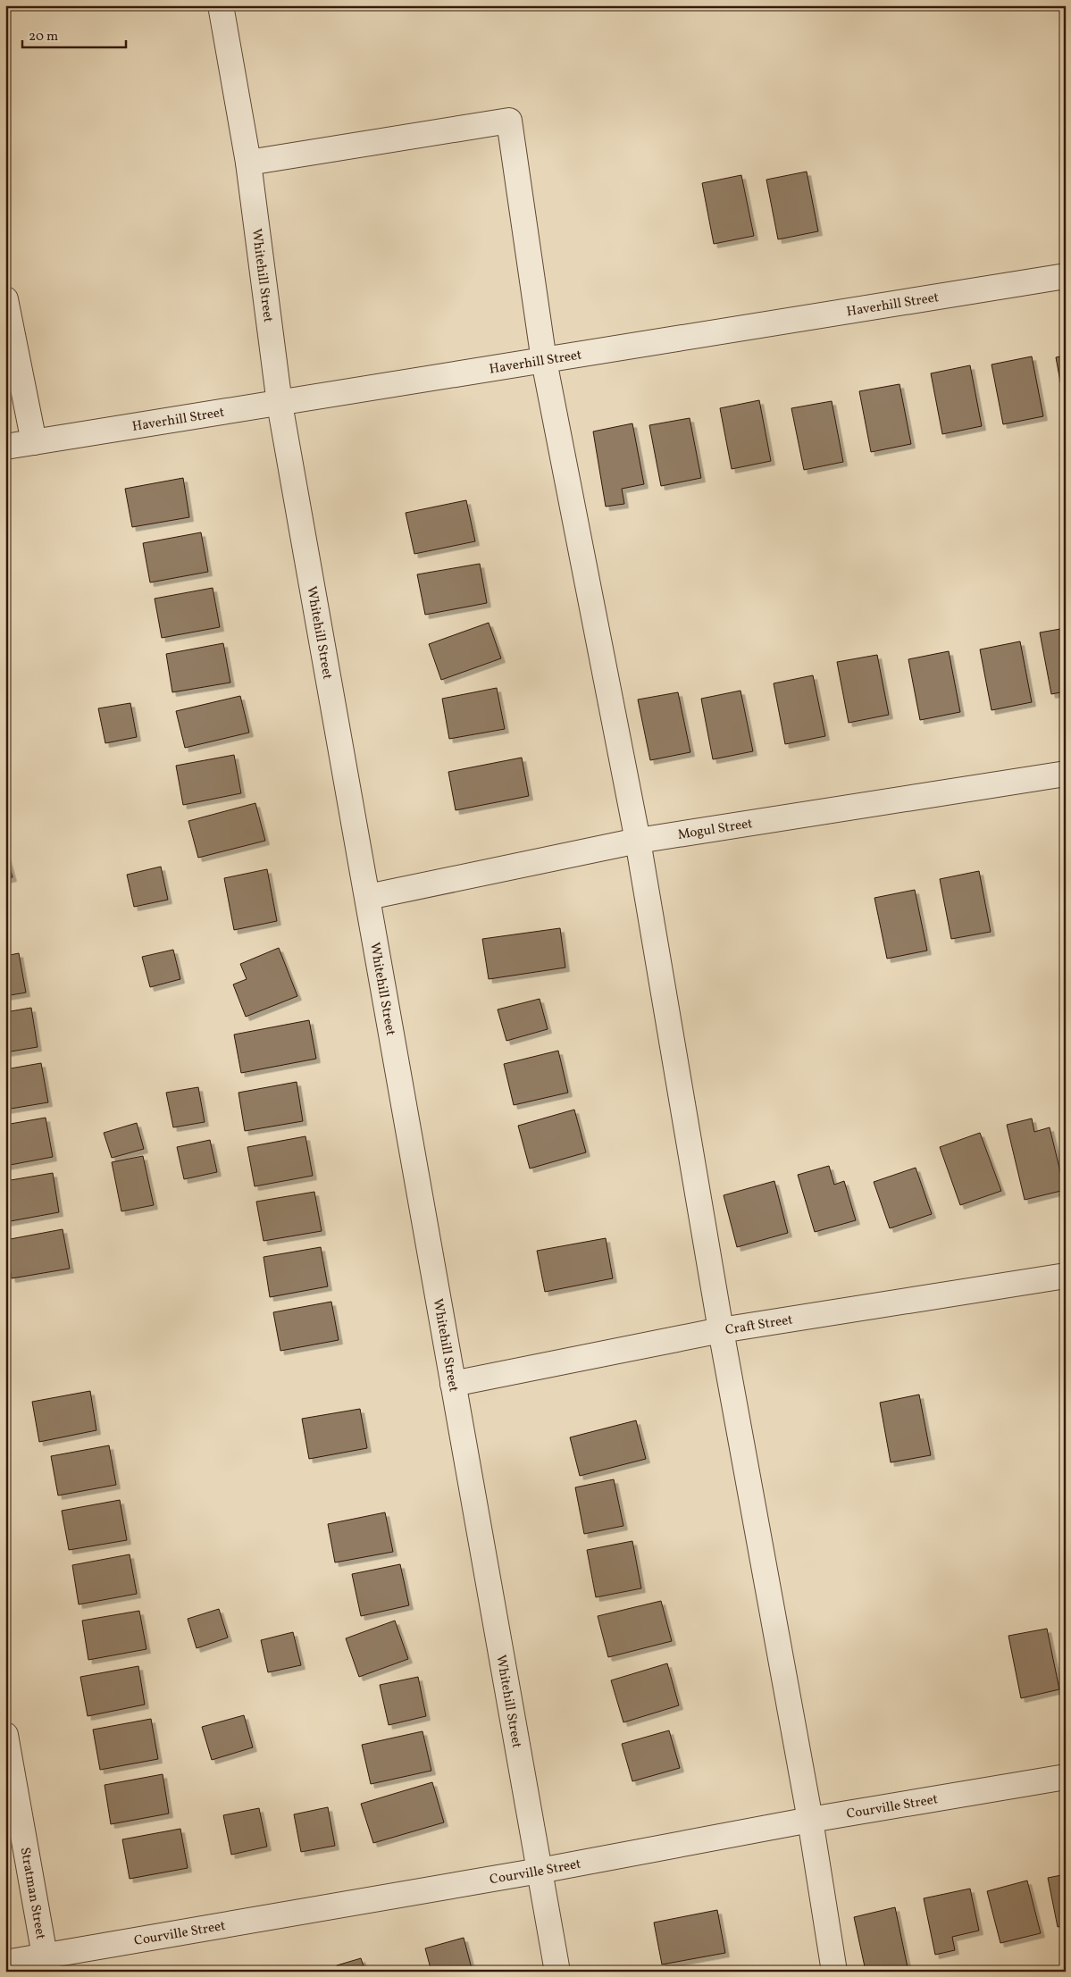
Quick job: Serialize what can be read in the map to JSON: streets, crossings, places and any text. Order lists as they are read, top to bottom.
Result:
{
  "streets": {
    "street": [
      "Whitehill Street",
      "Haverhill Street",
      "Mogul Street",
      "Craft Street",
      "Courville Street",
      "Stratman Street"
    ]
  },
  "crossings": [
    ["Whitehill Street", "Haverhill Street"],
    ["Whitehill Street", "Mogul Street"],
    ["Whitehill Street", "Craft Street"],
    ["Whitehill Street", "Courville Street"],
    ["Courville Street", "Stratman Street"]
  ],
  "scale_bar": "20 m"
}
